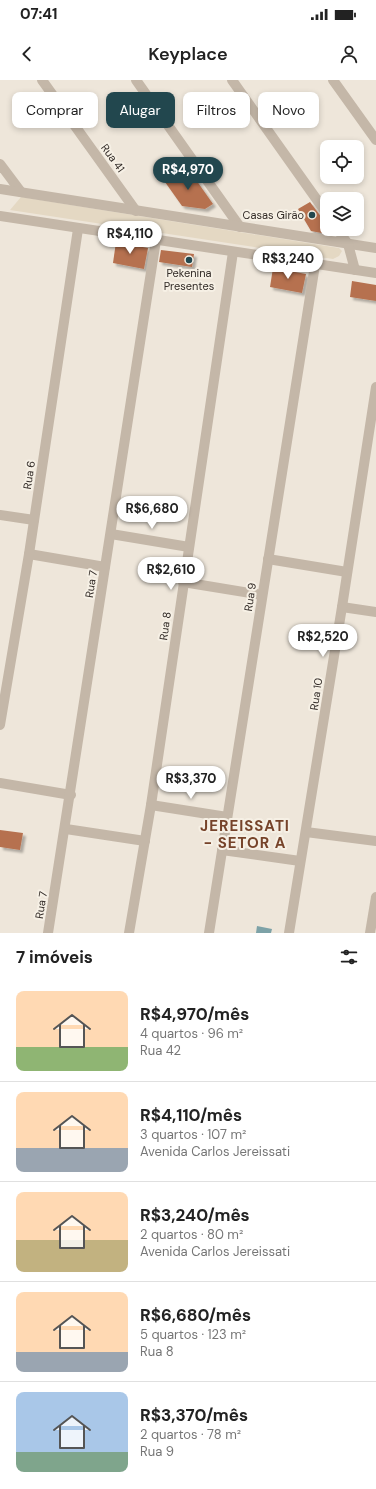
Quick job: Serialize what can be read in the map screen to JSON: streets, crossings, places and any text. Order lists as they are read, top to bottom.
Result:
{
  "streets": {
    "street": [
      "Rua 41",
      "Rua 6",
      "Rua 7",
      "Rua 9",
      "Rua 8",
      "Rua 10"
    ]
  },
  "districts": ["JEREISSATI - SETOR A"],
  "places": ["Casas Girão", "Pekenina Presentes"],
  "page": {
    "status": "07:41",
    "header": "Keyplace",
    "chip": [
      "Comprar",
      "Alugar",
      "Filtros",
      "Novo"
    ],
    "price": [
      "R$4,970",
      "R$4,110",
      "R$3,240",
      "R$6,680",
      "R$2,610",
      "R$2,520",
      "R$3,370"
    ],
    "heading": "7 imóveis",
    "list": [
      {
        "name": "R$4,970/mês",
        "note": "4 quartos · 96 m² · Rua 42"
      },
      {
        "name": "R$4,110/mês",
        "note": "3 quartos · 107 m² · Avenida Carlos Jereissati"
      },
      {
        "name": "R$3,240/mês",
        "note": "2 quartos · 80 m² · Avenida Carlos Jereissati"
      },
      {
        "name": "R$6,680/mês",
        "note": "5 quartos · 123 m² · Rua 8"
      },
      {
        "name": "R$3,370/mês",
        "note": "2 quartos · 78 m² · Rua 9"
      }
    ]
  }
}
